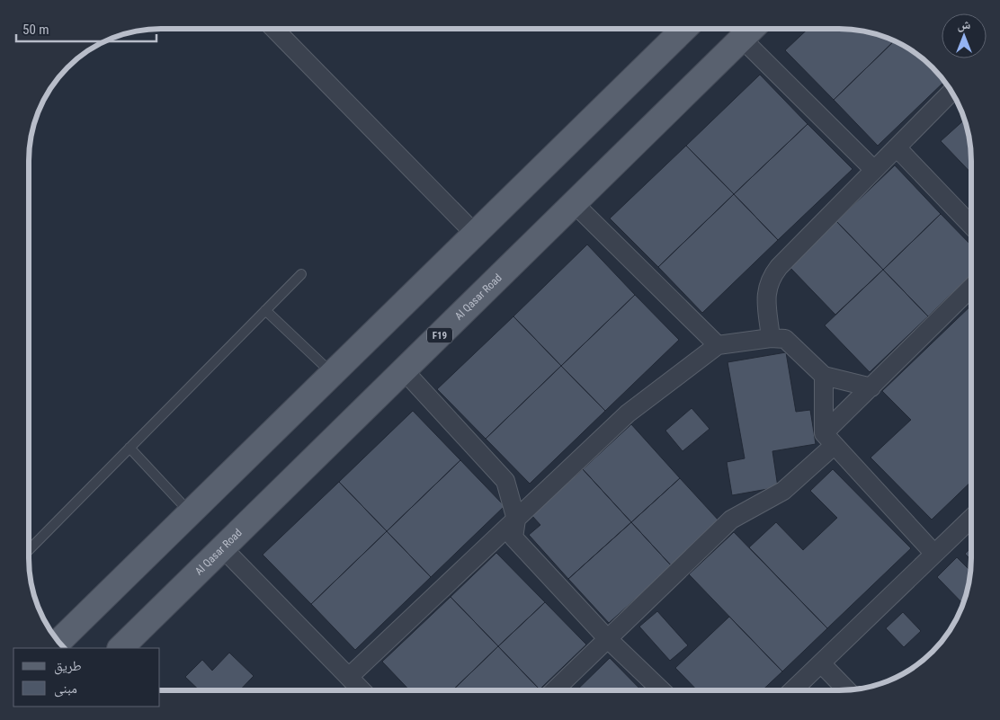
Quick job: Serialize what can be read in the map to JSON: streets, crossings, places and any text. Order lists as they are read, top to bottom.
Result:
{
  "streets": {
    "main road": ["Al Qasar Road", "F19"]
  },
  "legend": ["طريق", "مبنى"],
  "scale_bar": "50 m",
  "north": "top"
}
